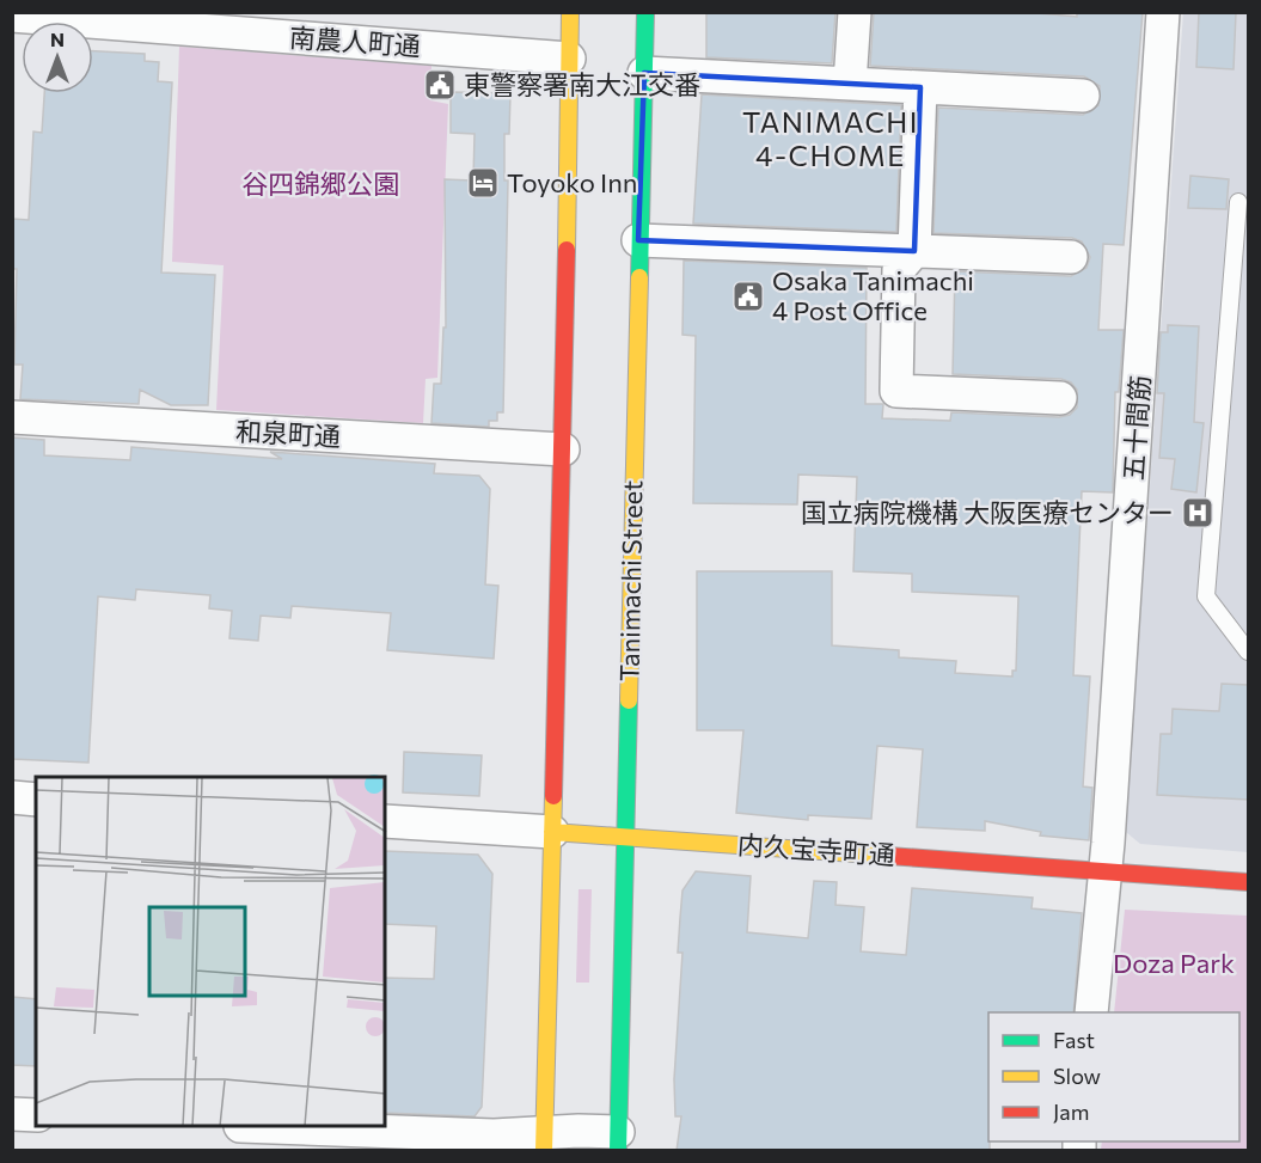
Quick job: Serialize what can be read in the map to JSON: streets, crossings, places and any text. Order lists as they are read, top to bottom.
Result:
{
  "streets": {
    "main road": ["Tanimachi Street", "内久宝寺町通"],
    "street": ["南農人町通", "五十間筋", "和泉町通"]
  },
  "crossings": [
    ["五十間筋", "内久宝寺町通"],
    ["Tanimachi Street", "内久宝寺町通"]
  ],
  "districts": ["TANIMACHI 4-CHOME"],
  "parks": ["谷四錦郷公園", "Doza Park"],
  "places": {
    "public building": ["東警察署南大江交番", "Osaka Tanimachi 4 Post Office"],
    "hotel": ["Toyoko Inn"],
    "hospital": ["国立病院機構 大阪医療センター"]
  },
  "legend": ["Fast", "Slow", "Jam"],
  "north": "top"
}
